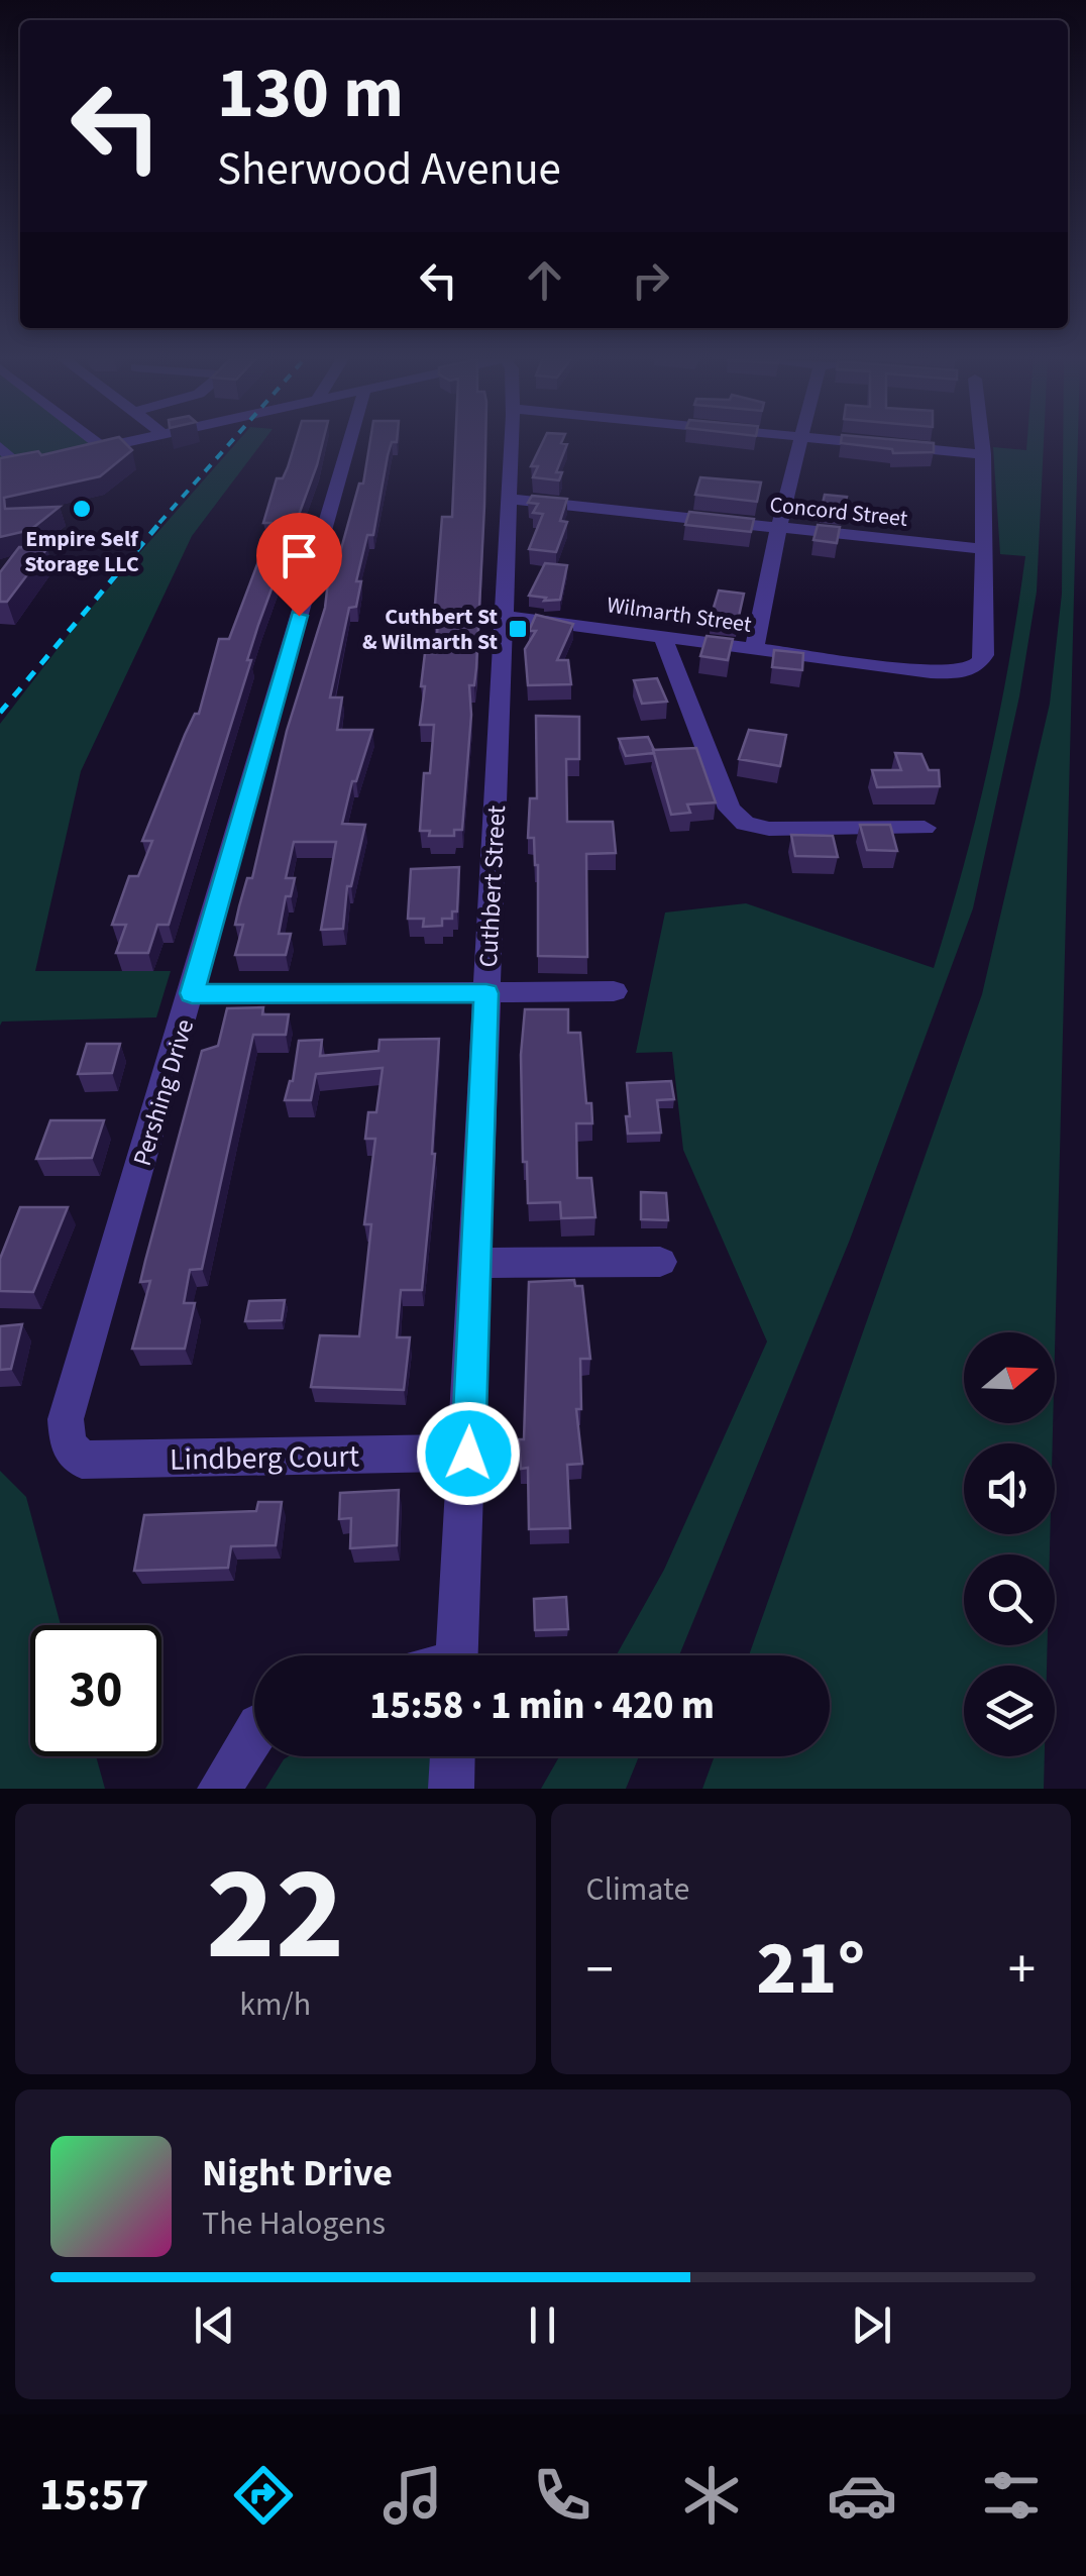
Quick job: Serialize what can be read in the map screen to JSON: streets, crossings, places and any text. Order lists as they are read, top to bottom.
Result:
{
  "streets": {
    "street": [
      "Concord Street",
      "Wilmarth Street",
      "Cuthbert Street",
      "Pershing Drive",
      "Lindberg Court"
    ]
  },
  "crossings": [
    ["Concord Street", "Wilmarth Street"],
    ["Concord Street", "Cuthbert Street"],
    ["Wilmarth Street", "Cuthbert Street"],
    ["Cuthbert Street", "Lindberg Court"],
    ["Pershing Drive", "Lindberg Court"]
  ],
  "places": {
    "other": ["Empire Self Storage LLC"],
    "transit": ["Cuthbert St & Wilmarth St"]
  },
  "north": "right",
  "page": {
    "turn": ["130 m", "Sherwood Avenue"],
    "limit": "30",
    "trip": "15:58 · 1 min · 420 m",
    "tile": [
      ["22", "km/h"],
      "Climate"
    ],
    "heat": ["−", "21°", "+"],
    "song": ["Night Drive", "The Halogens"],
    "tabs": "15:57"
  }
}
